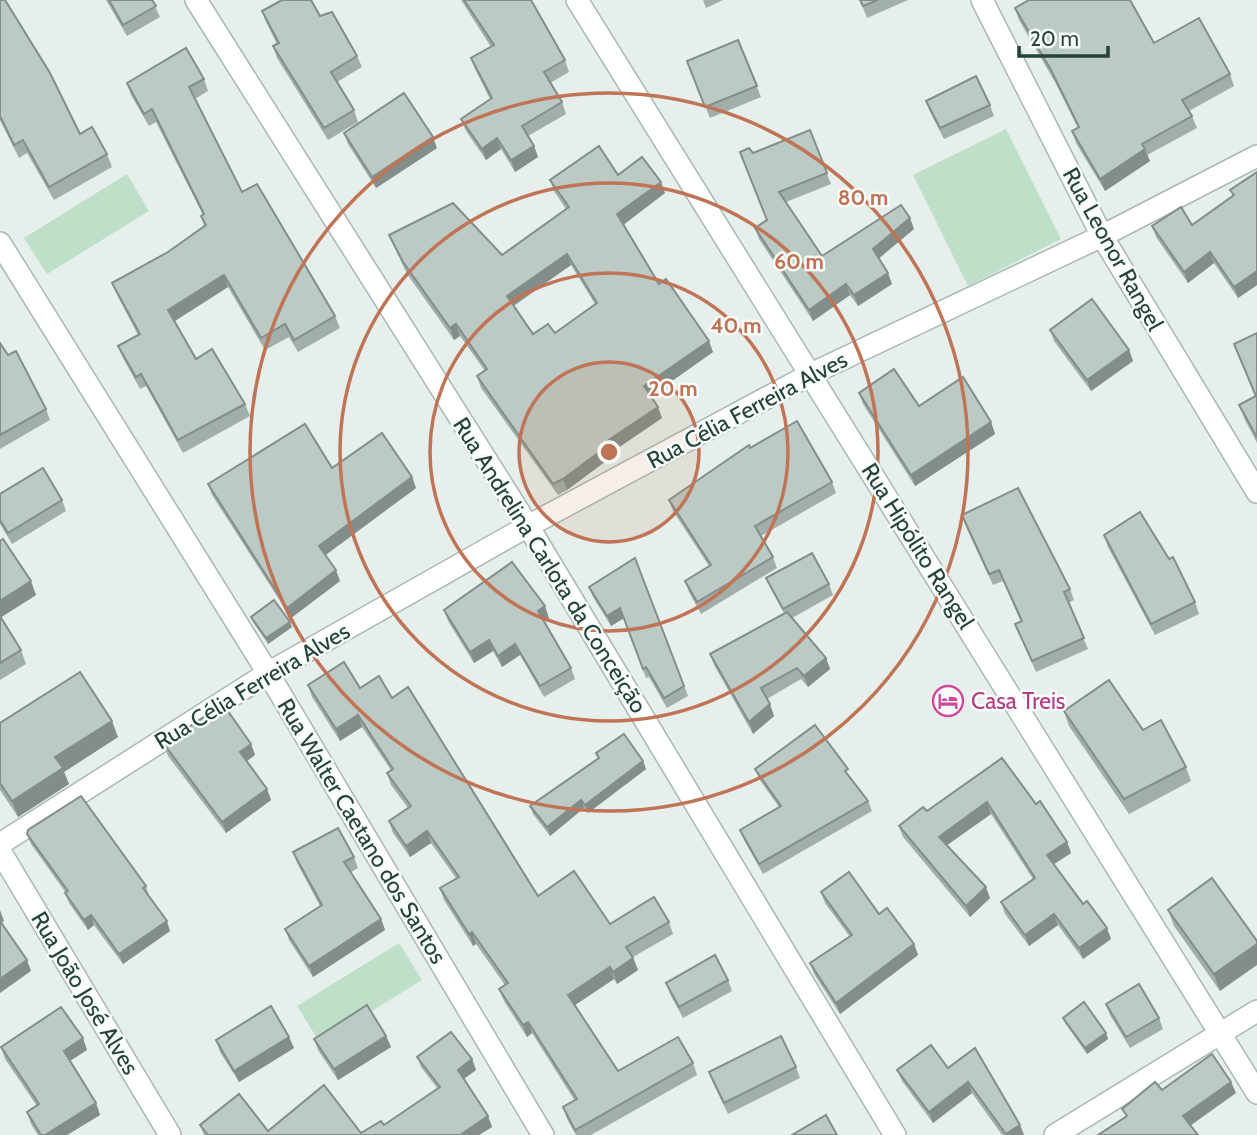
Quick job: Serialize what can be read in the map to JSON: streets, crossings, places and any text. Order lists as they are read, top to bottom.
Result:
{
  "streets": {
    "street": [
      "Rua Leonor Rangel",
      "Rua Célia Ferreira Alves",
      "Rua Hipólito Rangel",
      "Rua Andrelina Carlota da Conceição",
      "Rua Walter Caetano dos Santos",
      "Rua João José Alves"
    ]
  },
  "crossings": [
    ["Rua Leonor Rangel", "Rua Célia Ferreira Alves"],
    ["Rua Célia Ferreira Alves", "Rua Hipólito Rangel"],
    ["Rua Célia Ferreira Alves", "Rua Andrelina Carlota da Conceição"],
    ["Rua Célia Ferreira Alves", "Rua Walter Caetano dos Santos"]
  ],
  "places": {
    "hotel": ["Casa Treis"]
  },
  "scale_bar": "20 m",
  "rings": [
    "80 m",
    "60 m",
    "40 m",
    "20 m"
  ]
}
